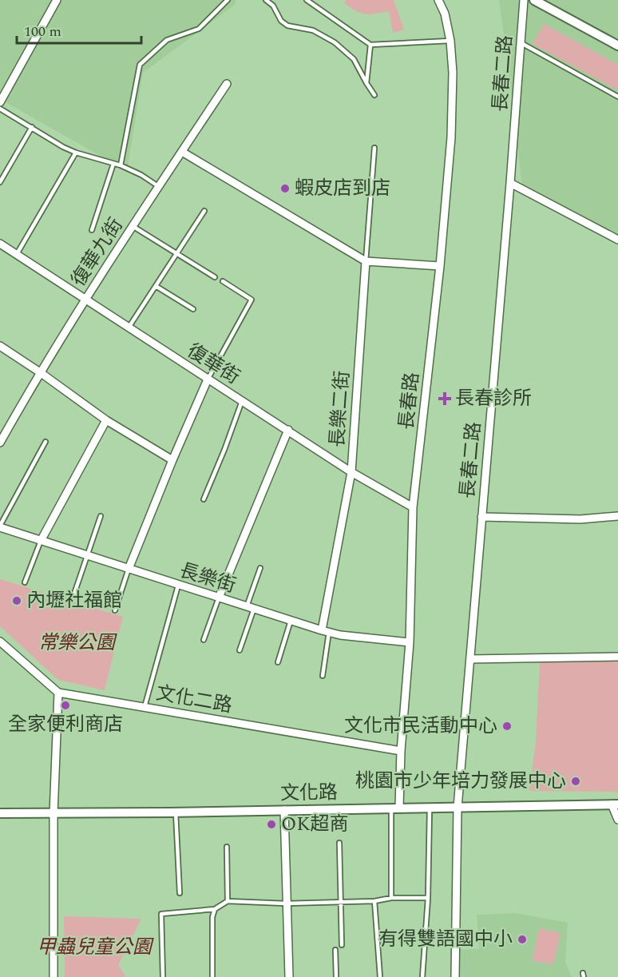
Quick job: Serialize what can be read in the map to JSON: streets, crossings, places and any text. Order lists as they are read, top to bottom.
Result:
{
  "streets": {
    "street": [
      "長春二路",
      "復華九街",
      "復華街",
      "長春路",
      "長樂二街",
      "長樂街",
      "文化二路",
      "文化路"
    ]
  },
  "crossings": [
    ["長春二路", "文化路"],
    ["復華九街", "復華街"],
    ["復華街", "長春路"],
    ["復華街", "長樂二街"],
    ["長春路", "長樂街"],
    ["長春路", "文化二路"],
    ["長春路", "文化路"],
    ["長樂二街", "長樂街"]
  ],
  "parks": ["常樂公園", "甲蟲兒童公園"],
  "places": {
    "other": [
      "蝦皮店到店",
      "內壢社福館",
      "全家便利商店",
      "文化市民活動中心",
      "桃園市少年培力發展中心",
      "OK超商",
      "有得雙語國中小"
    ],
    "health": ["長春診所"]
  },
  "scale_bar": "100 m"
}
